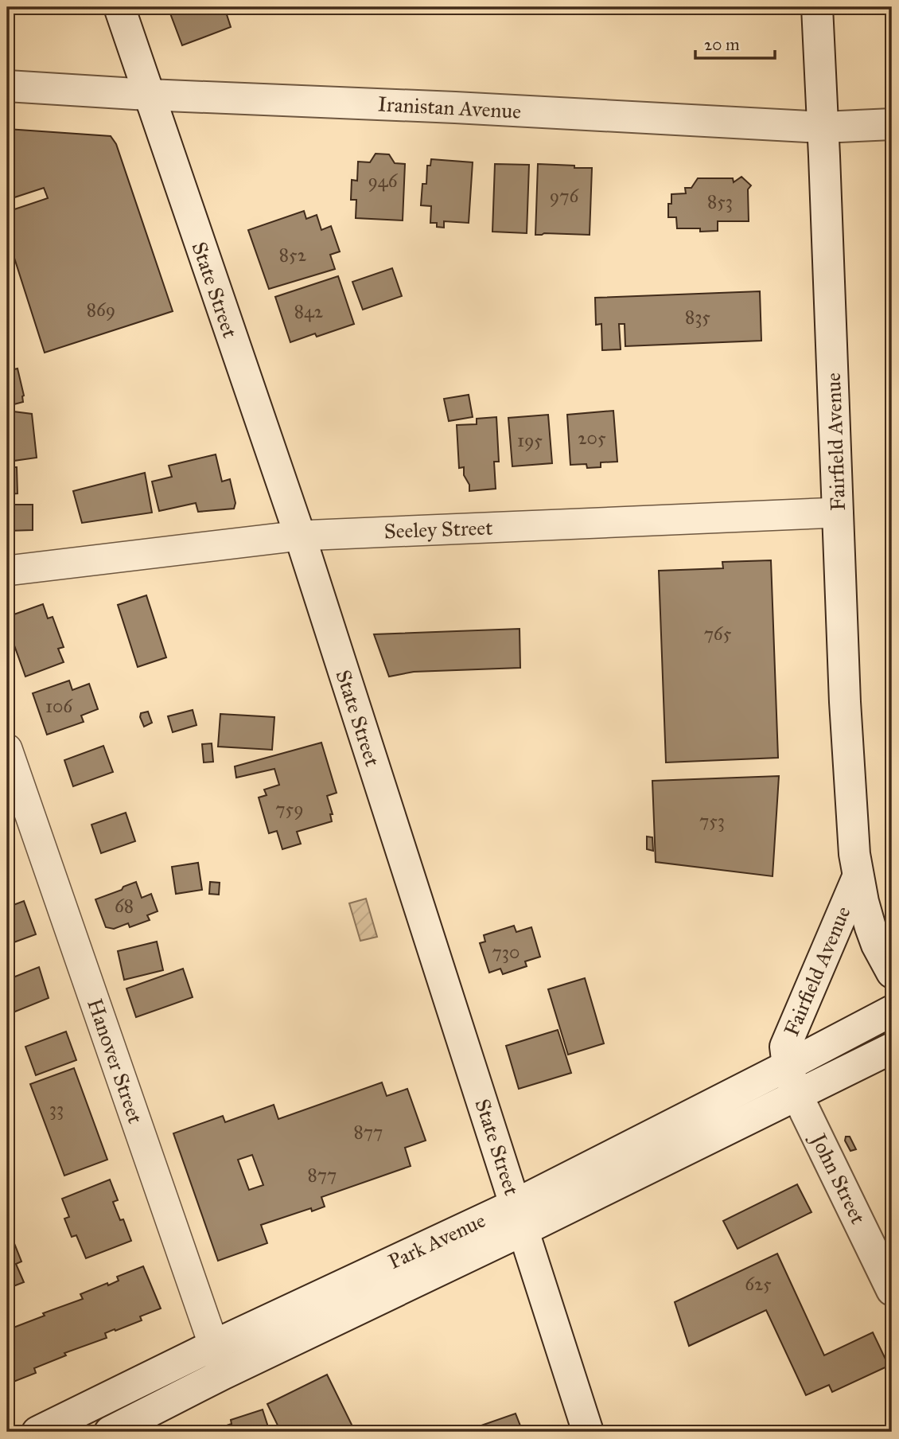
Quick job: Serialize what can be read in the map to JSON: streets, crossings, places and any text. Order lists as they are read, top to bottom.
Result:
{
  "streets": {
    "main road": [
      "Iranistan Avenue",
      "State Street",
      "Fairfield Avenue",
      "John Street",
      "Park Avenue"
    ],
    "street": ["Seeley Street", "Hanover Street"]
  },
  "crossings": [
    ["Iranistan Avenue", "State Street"],
    ["Iranistan Avenue", "Fairfield Avenue"],
    ["State Street", "Seeley Street"],
    ["State Street", "Park Avenue"],
    ["Fairfield Avenue", "Seeley Street"],
    ["Fairfield Avenue", "John Street"],
    ["Fairfield Avenue", "Park Avenue"],
    ["Hanover Street", "Park Avenue"],
    ["John Street", "Park Avenue"]
  ],
  "house_numbers": [
    "946",
    "976",
    "853",
    "852",
    "869",
    "842",
    "835",
    "205",
    "195",
    "765",
    "106",
    "759",
    "753",
    "68",
    "730",
    "33",
    "877",
    "877",
    "625"
  ],
  "scale_bar": "20 m"
}
